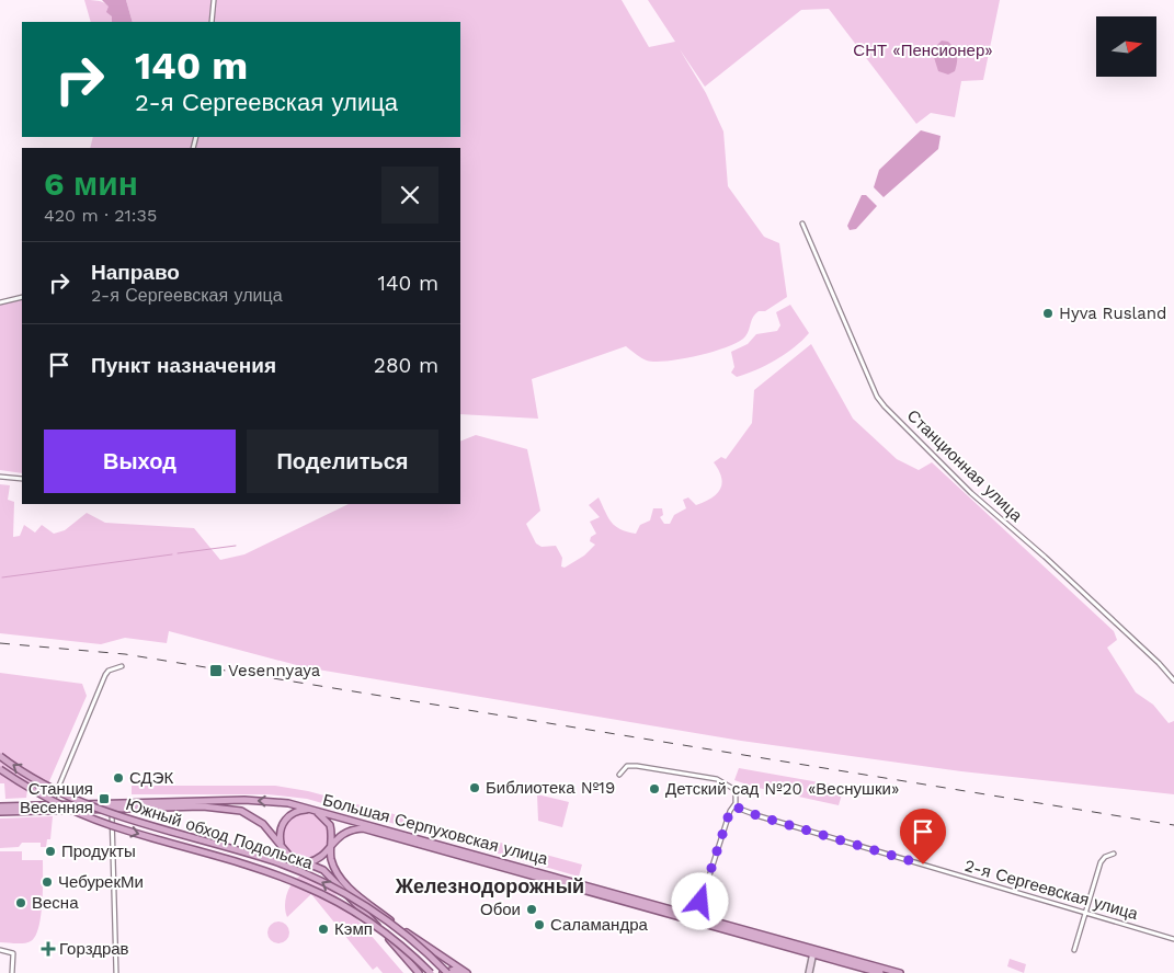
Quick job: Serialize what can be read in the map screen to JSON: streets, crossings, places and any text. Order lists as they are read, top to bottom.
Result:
{
  "streets": {
    "main road": ["Большая Серпуховская улица", "Южный обход Подольска"],
    "street": ["Станционная улица", "2-я Сергеевская улица"]
  },
  "districts": ["Железнодорожный"],
  "parks": ["СНТ «Пенсионер»"],
  "places": {
    "other": [
      "Hyva Rusland",
      "СДЭК",
      "Библиотека №19",
      "Детский сад №20 «Веснушки»",
      "Продукты",
      "ЧебурекМи",
      "Весна",
      "Обои",
      "Саламандра",
      "Кэмп"
    ],
    "transit": ["Vesennyaya", "Станция Весенняя"],
    "health": ["Горздрав"]
  },
  "north": "right",
  "page": {
    "turn": ["140 m", "2-я Сергеевская улица"],
    "heading": ["6 мин", "420 m · 21:35"],
    "list": [
      {
        "name": "Направо",
        "note": "2-я Сергеевская улица",
        "value": "140 m"
      },
      {
        "name": "Пункт назначения",
        "value": "280 m"
      }
    ],
    "buttons": ["Выход", "Поделиться"]
  }
}
